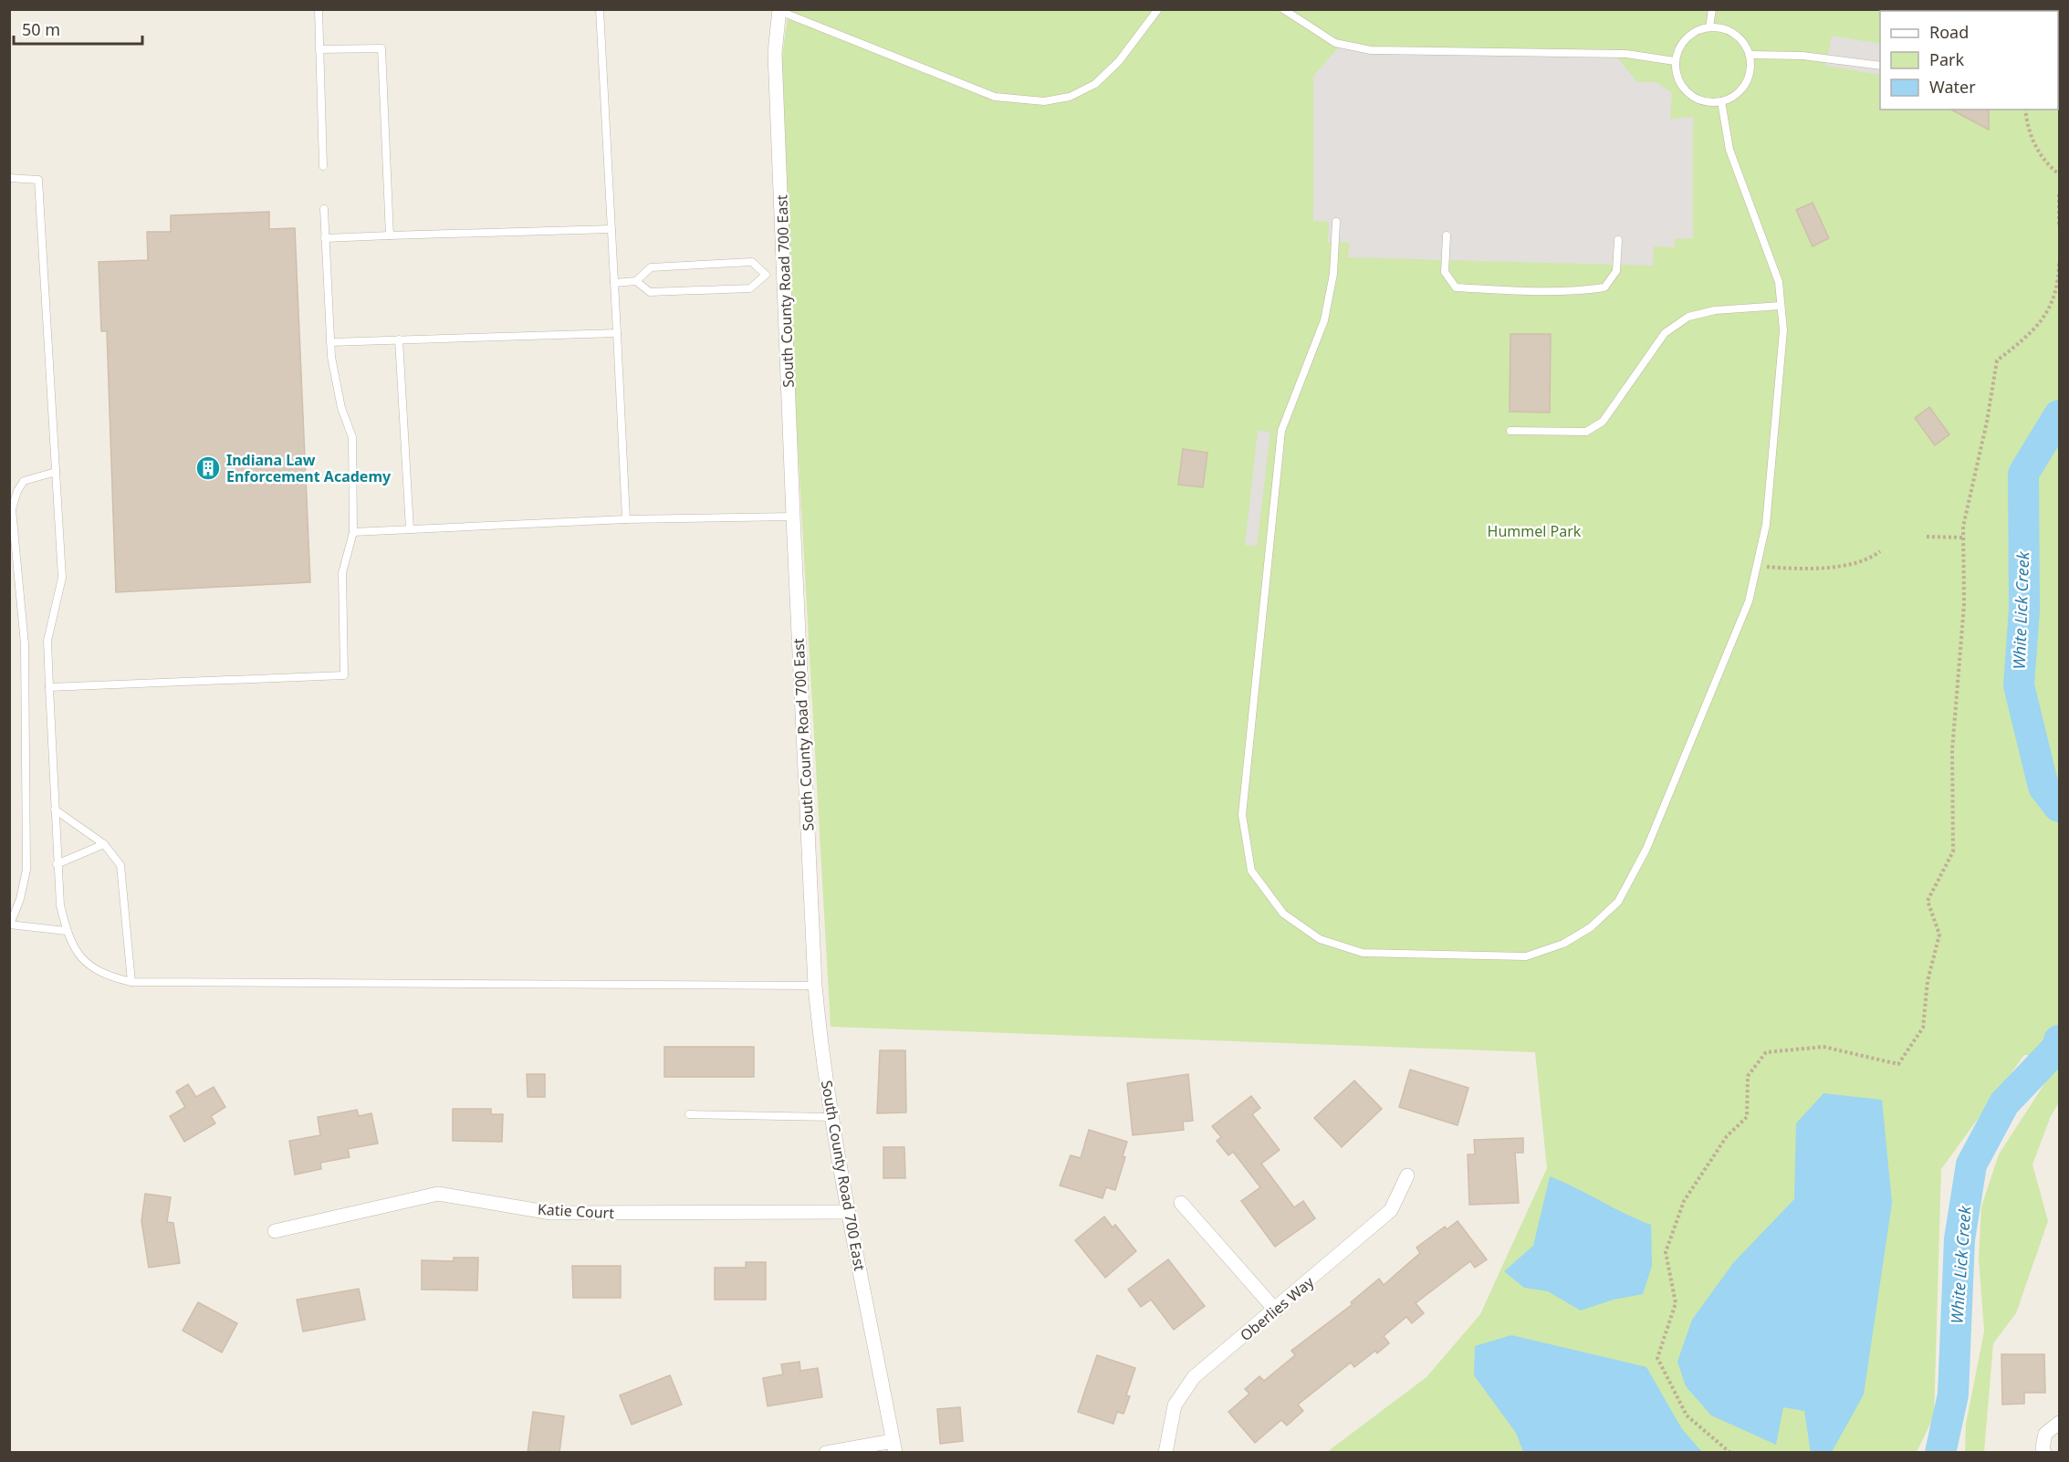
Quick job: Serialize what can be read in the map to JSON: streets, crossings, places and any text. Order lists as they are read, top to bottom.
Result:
{
  "streets": {
    "street": ["South County Road 700 East", "Katie Court", "Oberlies Way"]
  },
  "crossings": [
    ["South County Road 700 East", "Katie Court"]
  ],
  "water": ["White Lick Creek"],
  "parks": ["Hummel Park"],
  "places": {
    "building": ["Indiana Law Enforcement Academy"]
  },
  "legend": ["Road", "Park", "Water"],
  "scale_bar": "50 m"
}
